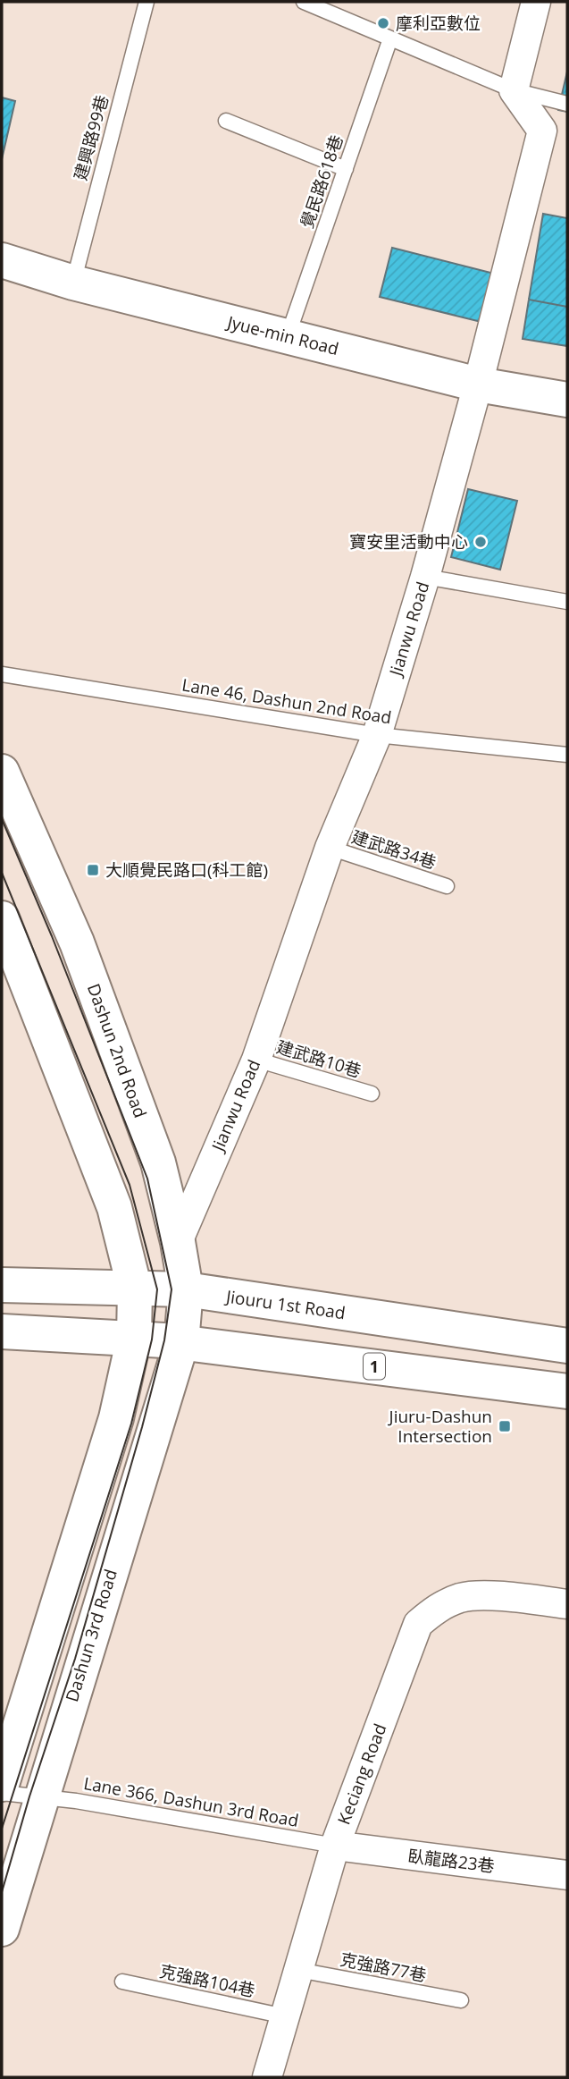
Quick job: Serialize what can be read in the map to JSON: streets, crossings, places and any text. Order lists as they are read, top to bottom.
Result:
{
  "streets": {
    "street": [
      "Jyue-min Road",
      "Jianwu Road",
      "Dashun 2nd Road",
      "Jiouru 1st Road",
      "1",
      "Dashun 3rd Road",
      "Keciang Road",
      "臥龍路23巷"
    ],
    "lane": [
      "建興路99巷",
      "覺民路618巷",
      "Lane 46, Dashun 2nd Road",
      "建武路34巷",
      "建武路10巷",
      "Lane 366, Dashun 3rd Road",
      "克強路77巷",
      "克強路104巷"
    ]
  },
  "crossings": [
    ["建興路99巷", "Jyue-min Road"],
    ["覺民路618巷", "Jyue-min Road"],
    ["Jyue-min Road", "Jianwu Road"],
    ["Jianwu Road", "Lane 46, Dashun 2nd Road"],
    ["Jianwu Road", "建武路34巷"],
    ["Jianwu Road", "Dashun 2nd Road"],
    ["Jianwu Road", "建武路10巷"],
    ["Dashun 2nd Road", "Jiouru 1st Road"],
    ["Dashun 2nd Road", "1"],
    ["Dashun 2nd Road", "Dashun 3rd Road"],
    ["1", "Dashun 3rd Road"],
    ["Dashun 3rd Road", "Lane 366, Dashun 3rd Road"],
    ["Keciang Road", "Lane 366, Dashun 3rd Road"],
    ["Keciang Road", "臥龍路23巷"],
    ["Keciang Road", "克強路77巷"],
    ["Keciang Road", "克強路104巷"],
    ["Lane 366, Dashun 3rd Road", "臥龍路23巷"]
  ],
  "places": {
    "other": ["摩利亞數位", "寶安里活動中心"],
    "transit": ["大順覺民路口(科工館)", "Jiuru-Dashun Intersection"]
  }
}
